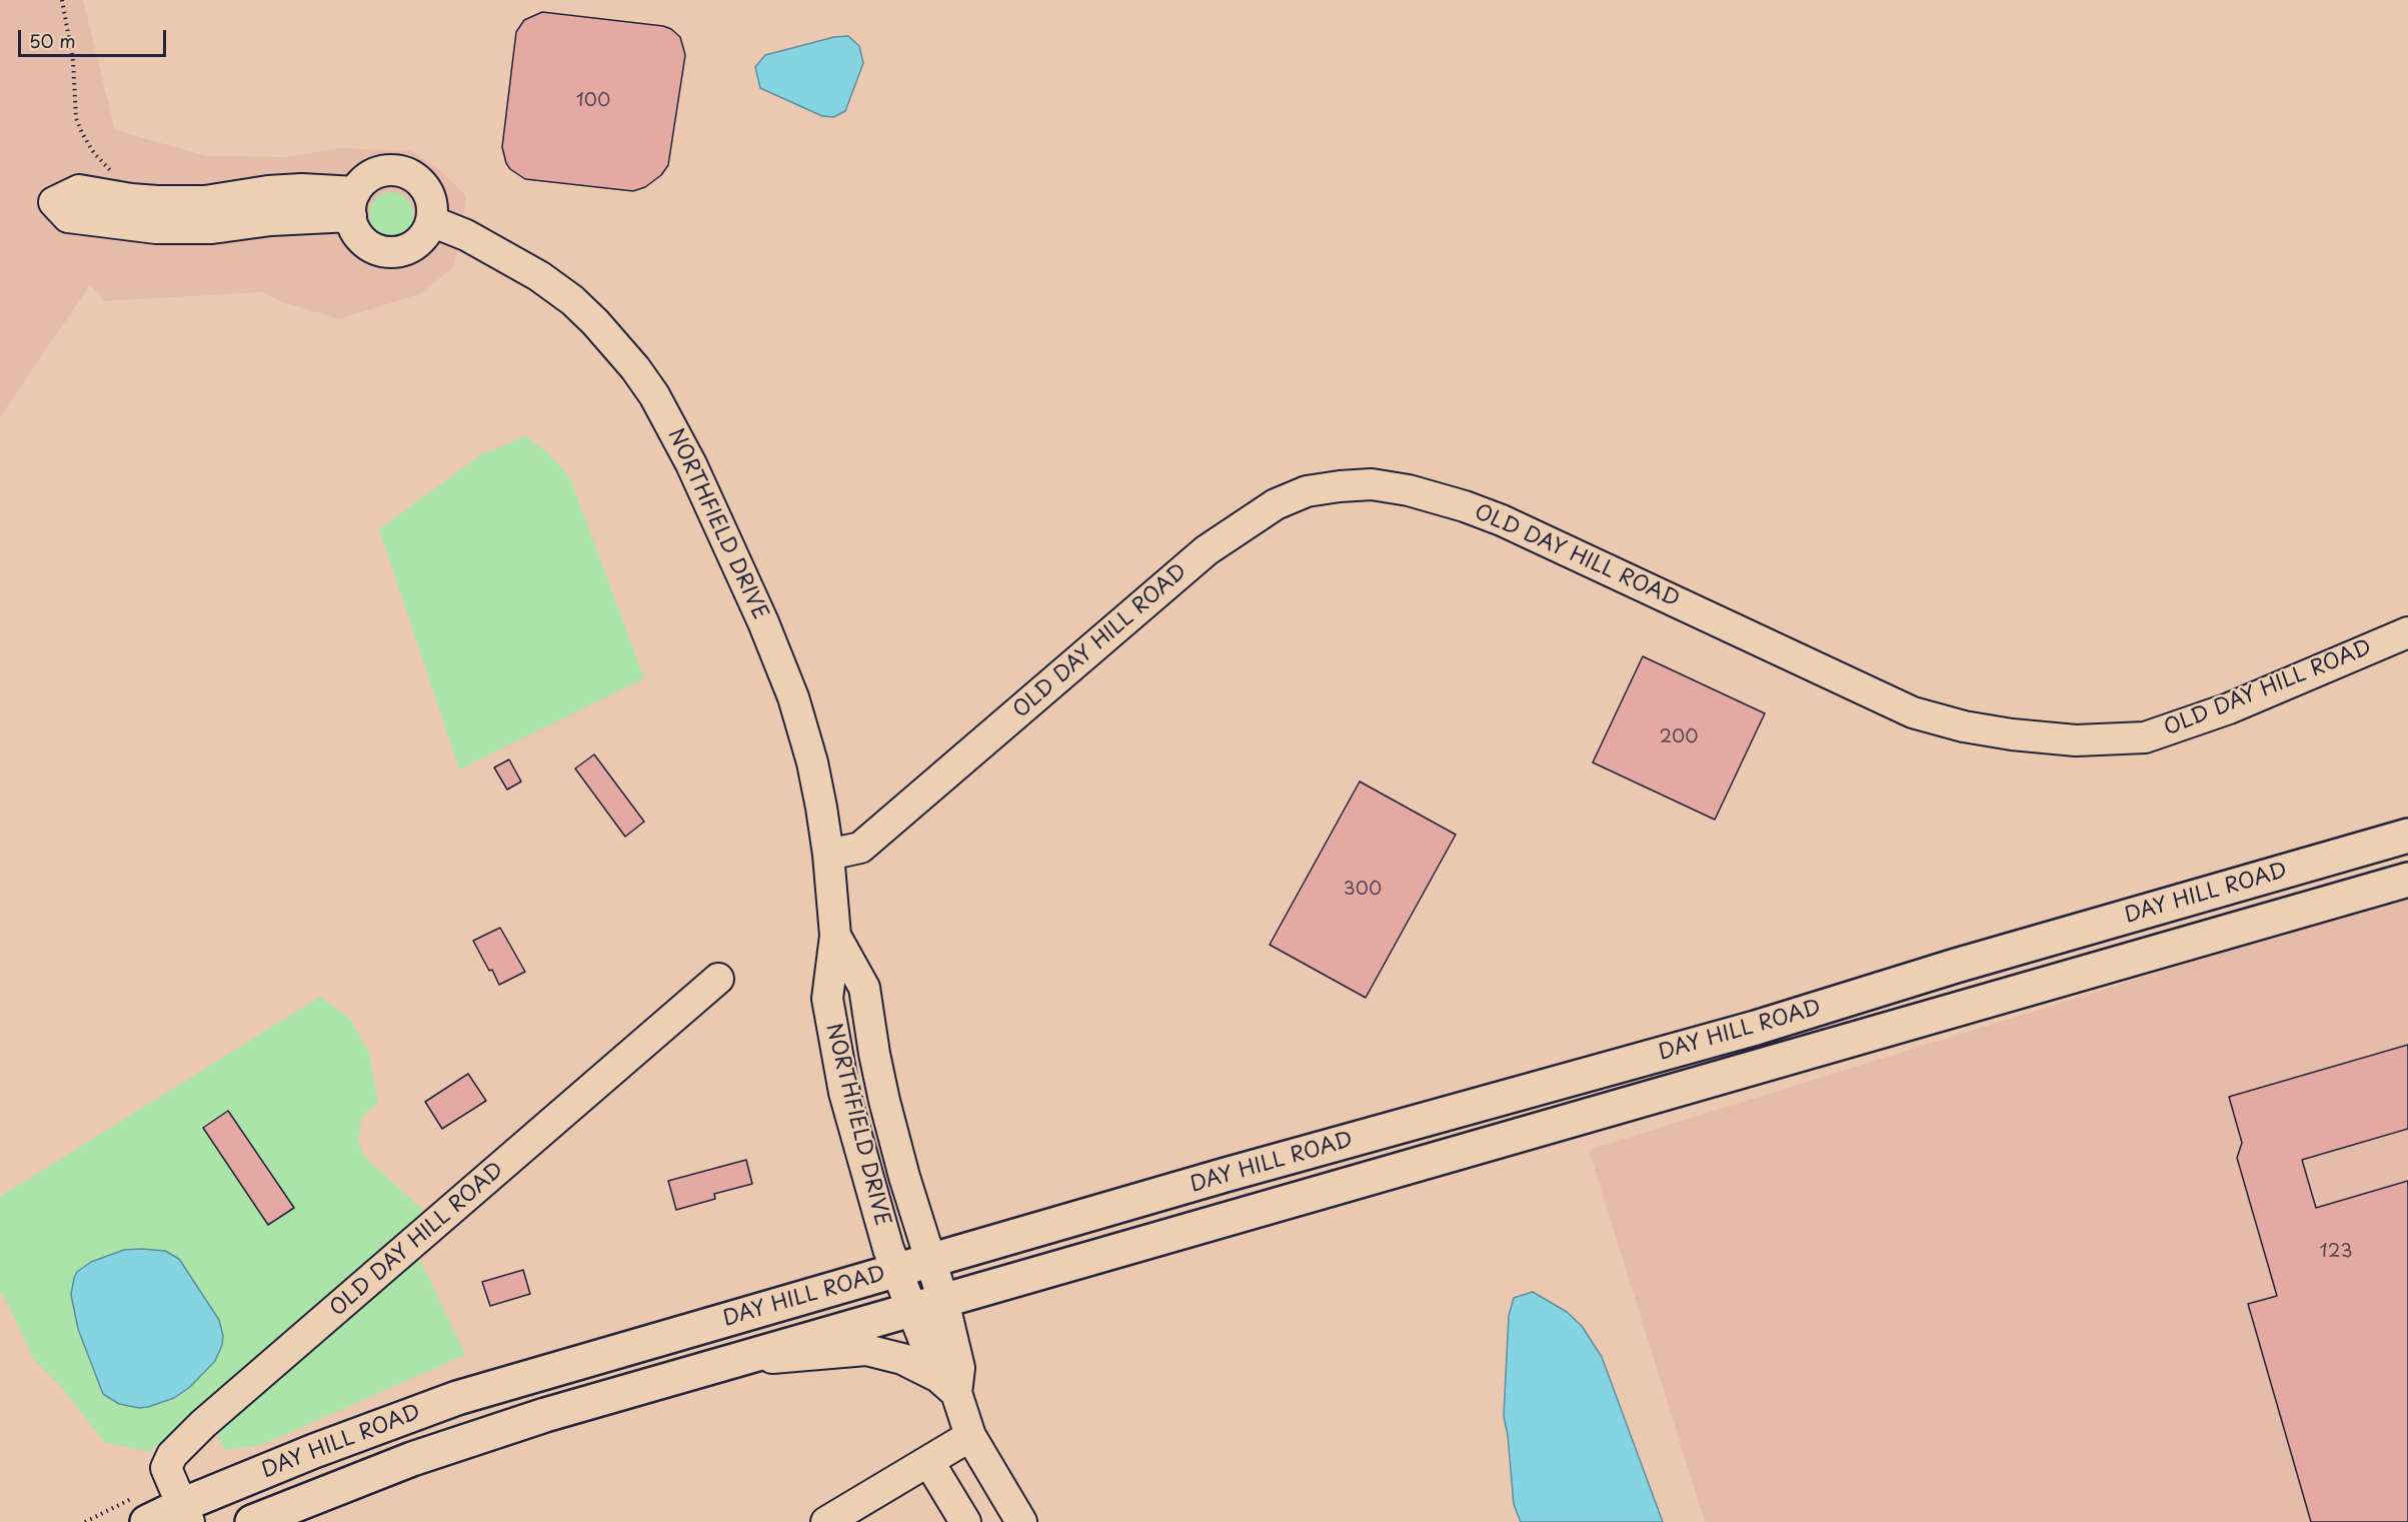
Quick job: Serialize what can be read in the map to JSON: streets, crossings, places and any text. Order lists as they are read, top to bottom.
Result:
{
  "streets": {
    "main road": ["DAY HILL ROAD"],
    "street": ["NORTHFIELD DRIVE", "OLD DAY HILL ROAD"]
  },
  "crossings": [
    ["NORTHFIELD DRIVE", "OLD DAY HILL ROAD"],
    ["NORTHFIELD DRIVE", "DAY HILL ROAD"],
    ["OLD DAY HILL ROAD", "DAY HILL ROAD"]
  ],
  "house_numbers": [
    "100",
    "200",
    "300",
    "123"
  ],
  "scale_bar": "50 m"
}
